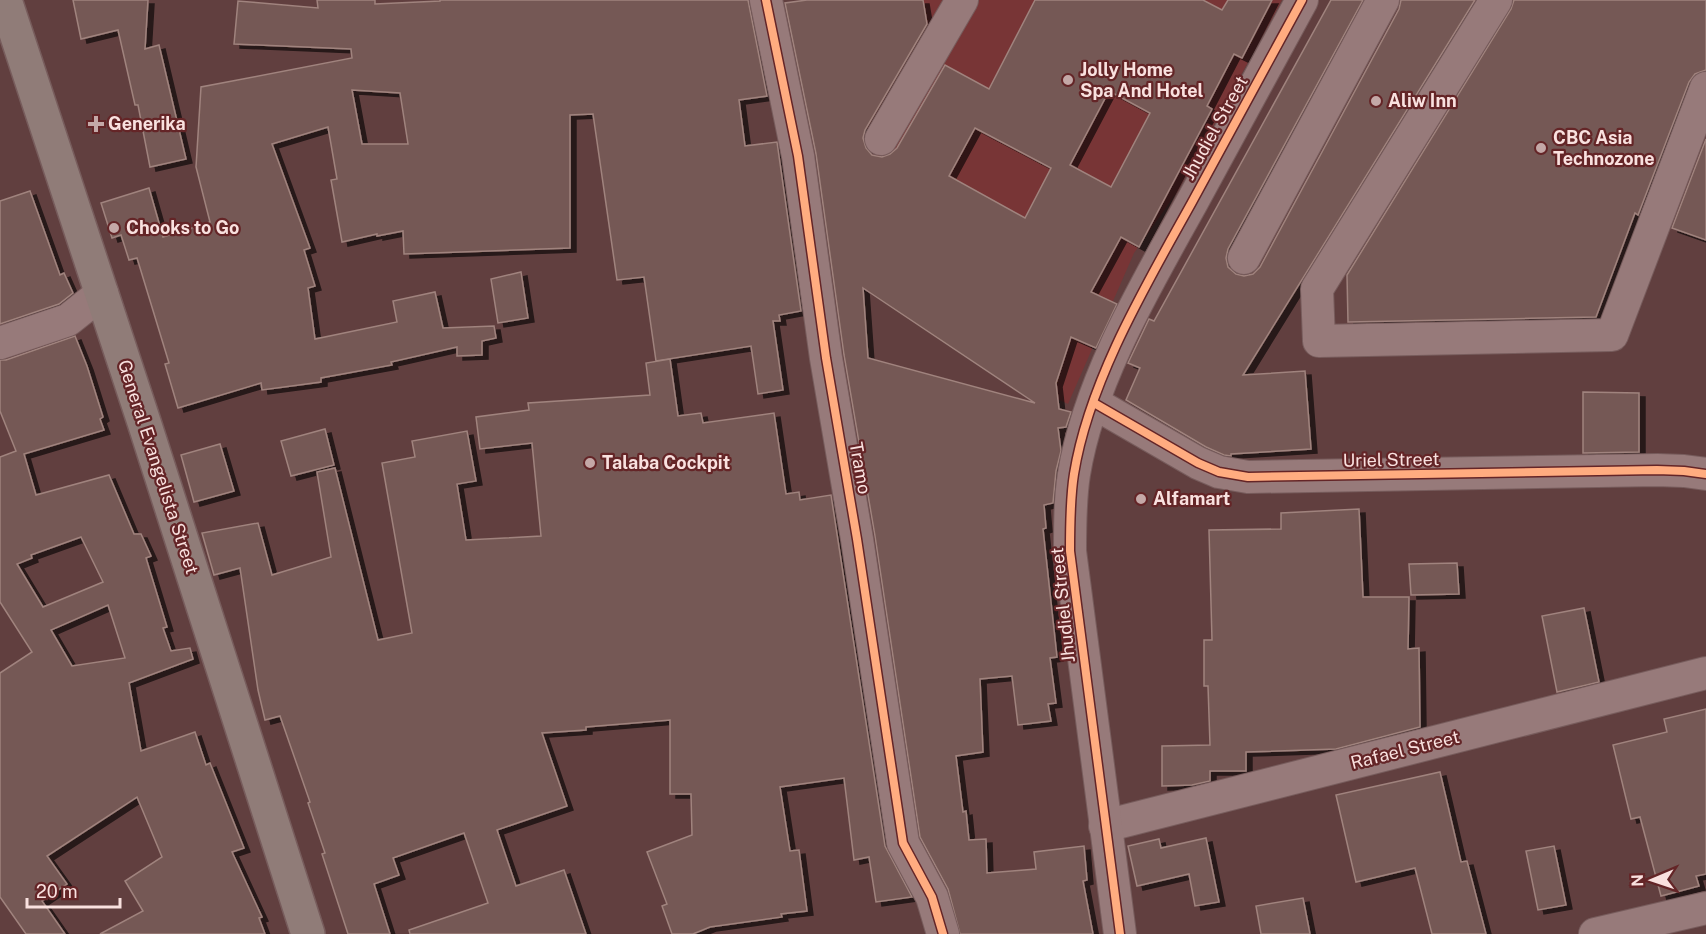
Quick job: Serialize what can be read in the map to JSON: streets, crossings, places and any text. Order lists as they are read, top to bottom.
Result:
{
  "streets": {
    "main road": ["General Evangelista Street"],
    "street": [
      "Jhudiel Street",
      "Uriel Street",
      "Tramo",
      "Rafael Street"
    ]
  },
  "crossings": [
    ["Jhudiel Street", "Uriel Street"],
    ["Jhudiel Street", "Rafael Street"]
  ],
  "places": {
    "other": [
      "Jolly Home Spa And Hotel",
      "Aliw Inn",
      "CBC Asia Technozone",
      "Chooks to Go",
      "Talaba Cockpit",
      "Alfamart"
    ],
    "health": ["Generika"]
  },
  "scale_bar": "20 m",
  "north": "left"
}
